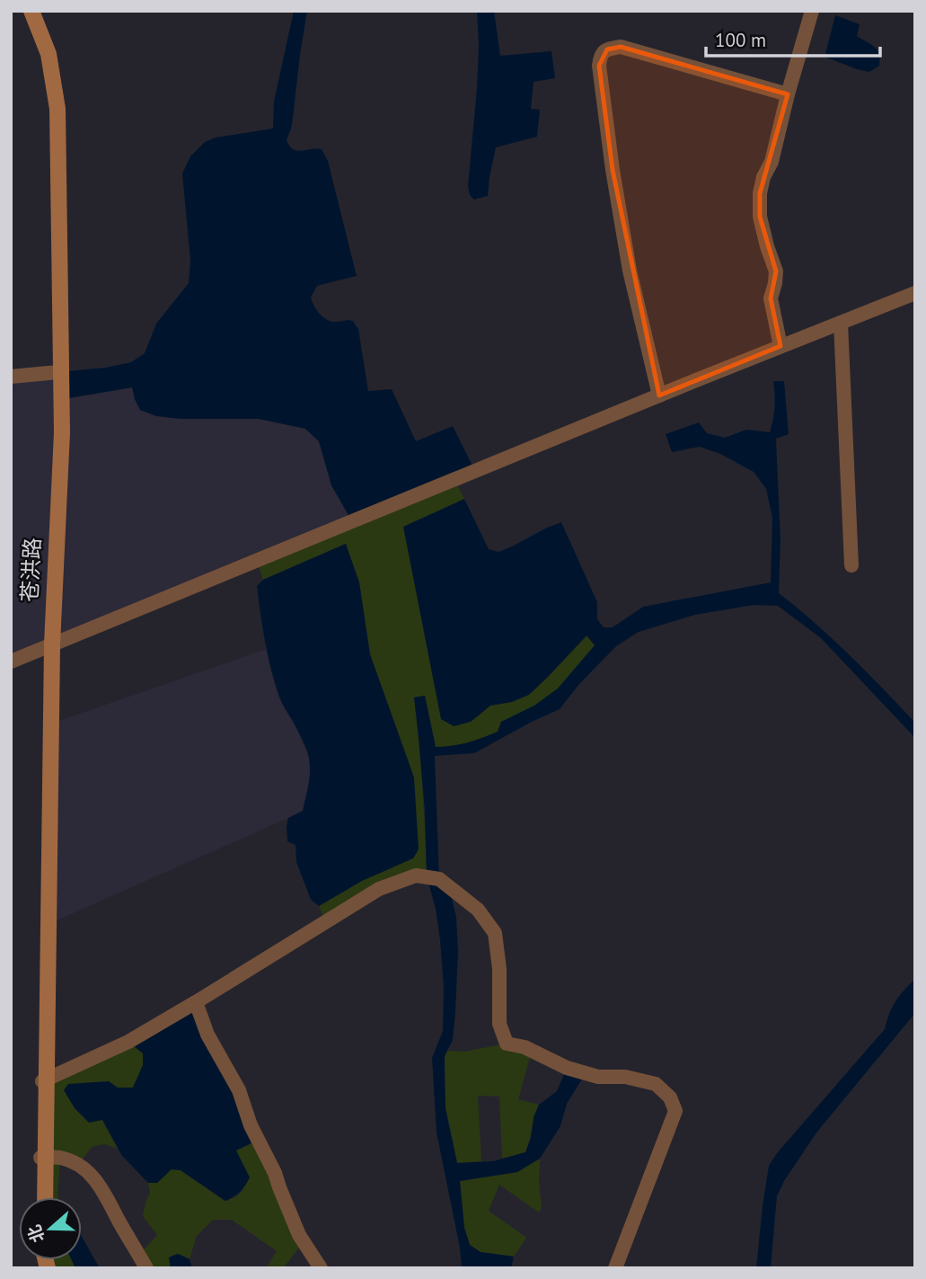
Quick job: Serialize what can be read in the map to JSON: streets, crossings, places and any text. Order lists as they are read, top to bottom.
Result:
{
  "streets": {
    "main road": ["苍洪路"]
  },
  "scale_bar": "100 m",
  "north": "left"
}
